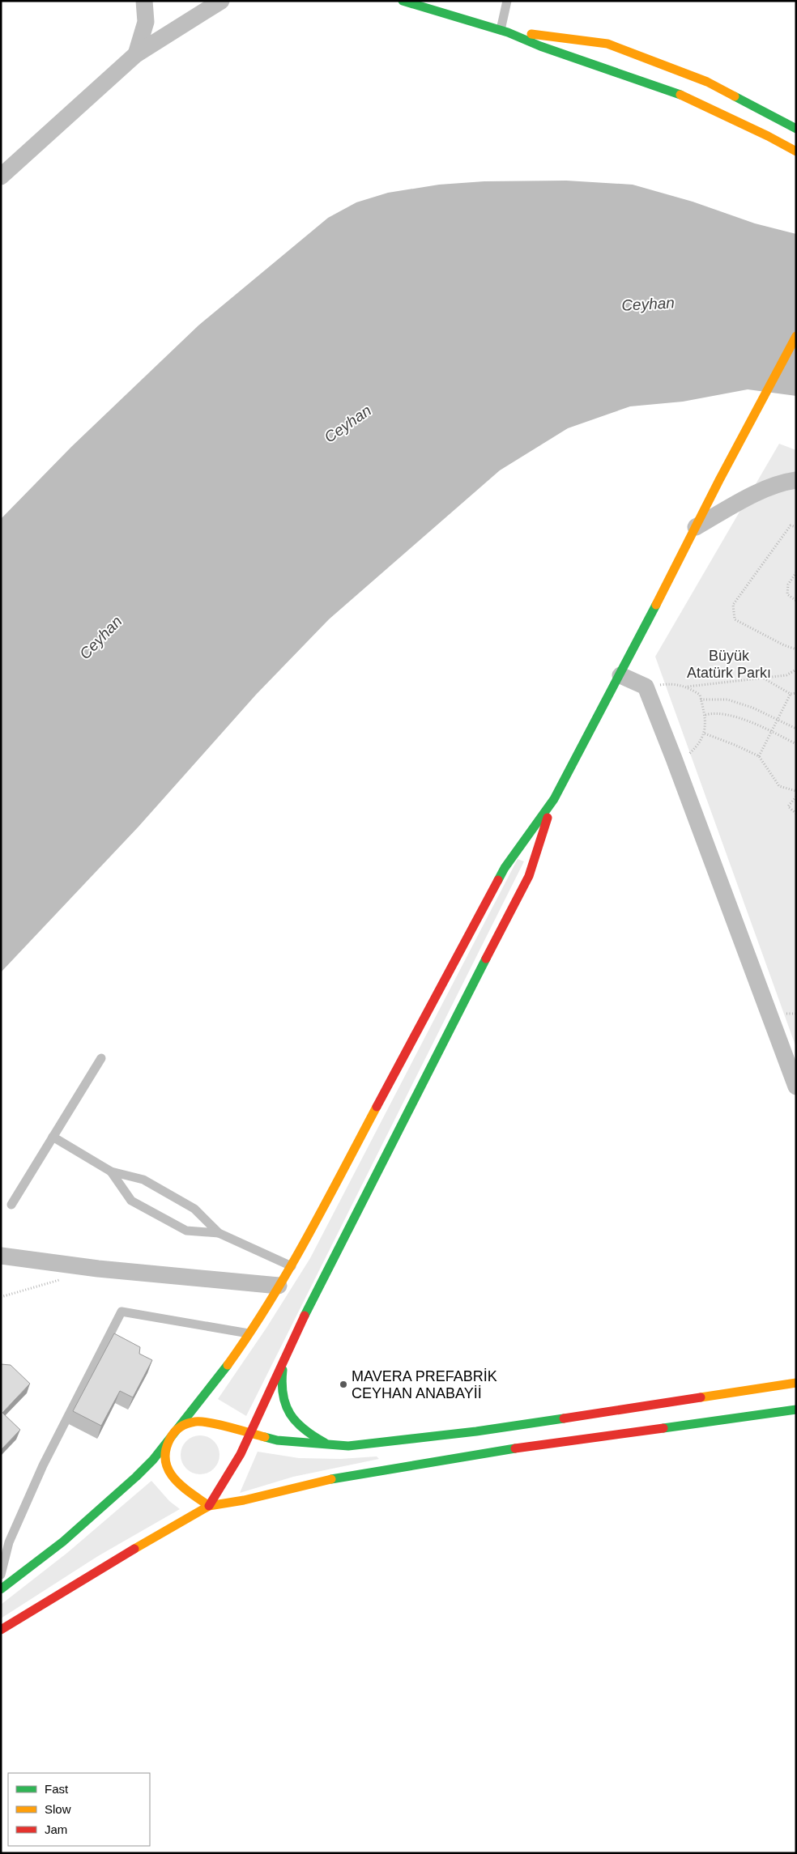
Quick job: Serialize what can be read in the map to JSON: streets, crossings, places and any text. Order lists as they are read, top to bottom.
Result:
{
  "water": ["Ceyhan"],
  "parks": ["Büyük Atatürk Parkı"],
  "places": ["MAVERA PREFABRİK CEYHAN ANABAYİİ"],
  "legend": ["Fast", "Slow", "Jam"]
}
